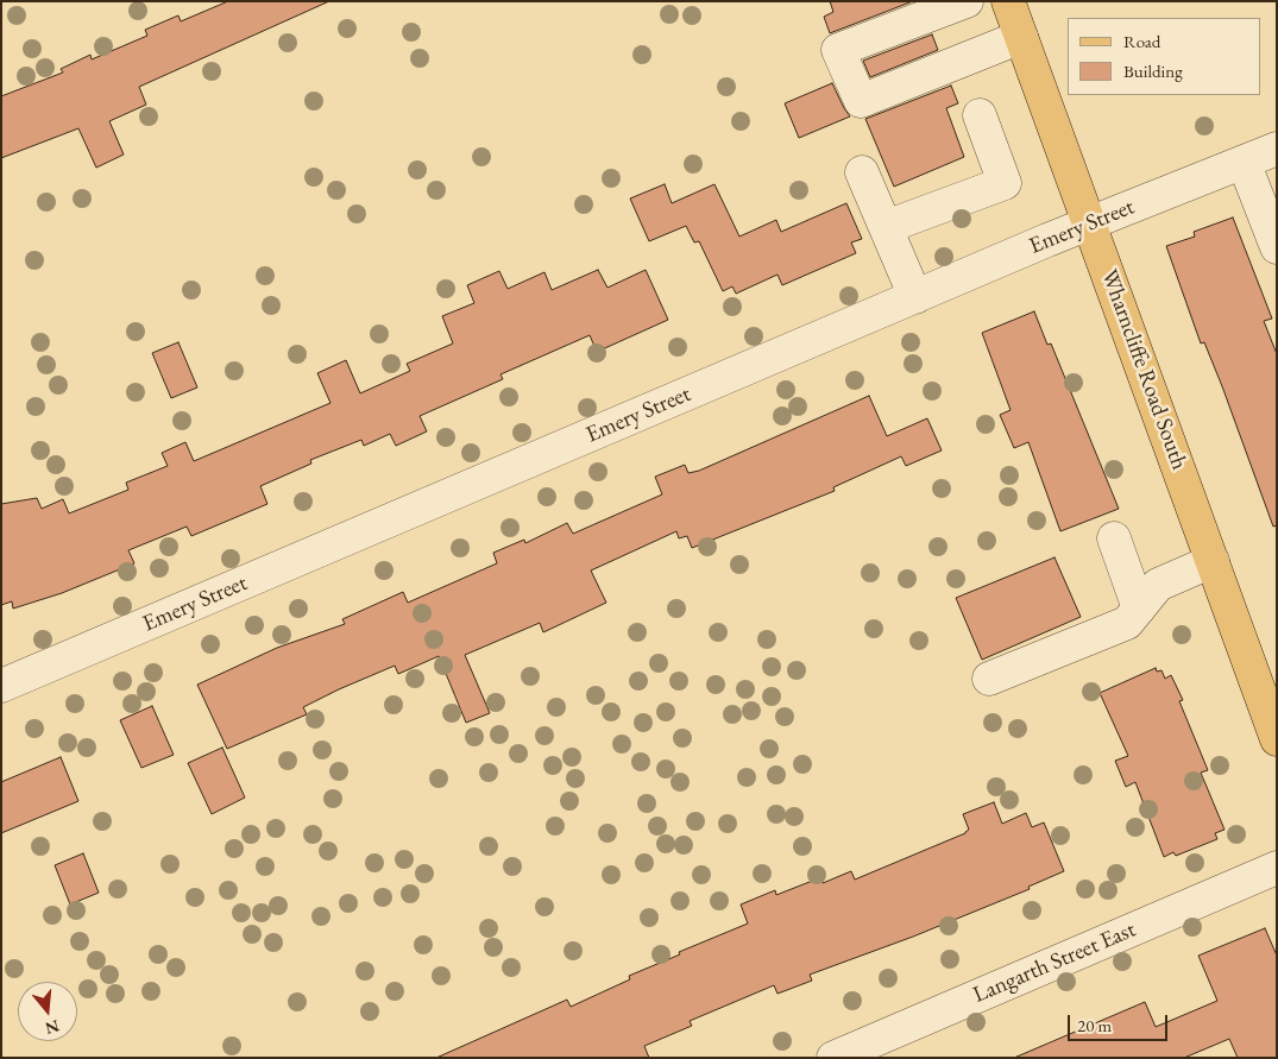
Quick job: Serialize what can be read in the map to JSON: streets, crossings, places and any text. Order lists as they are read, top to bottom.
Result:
{
  "streets": {
    "main road": ["Wharncliffe Road South"],
    "street": ["Emery Street", "Langarth Street East"]
  },
  "crossings": [
    ["Emery Street", "Wharncliffe Road South"]
  ],
  "legend": ["Road", "Building"],
  "scale_bar": "20 m",
  "north": "bottom"
}
